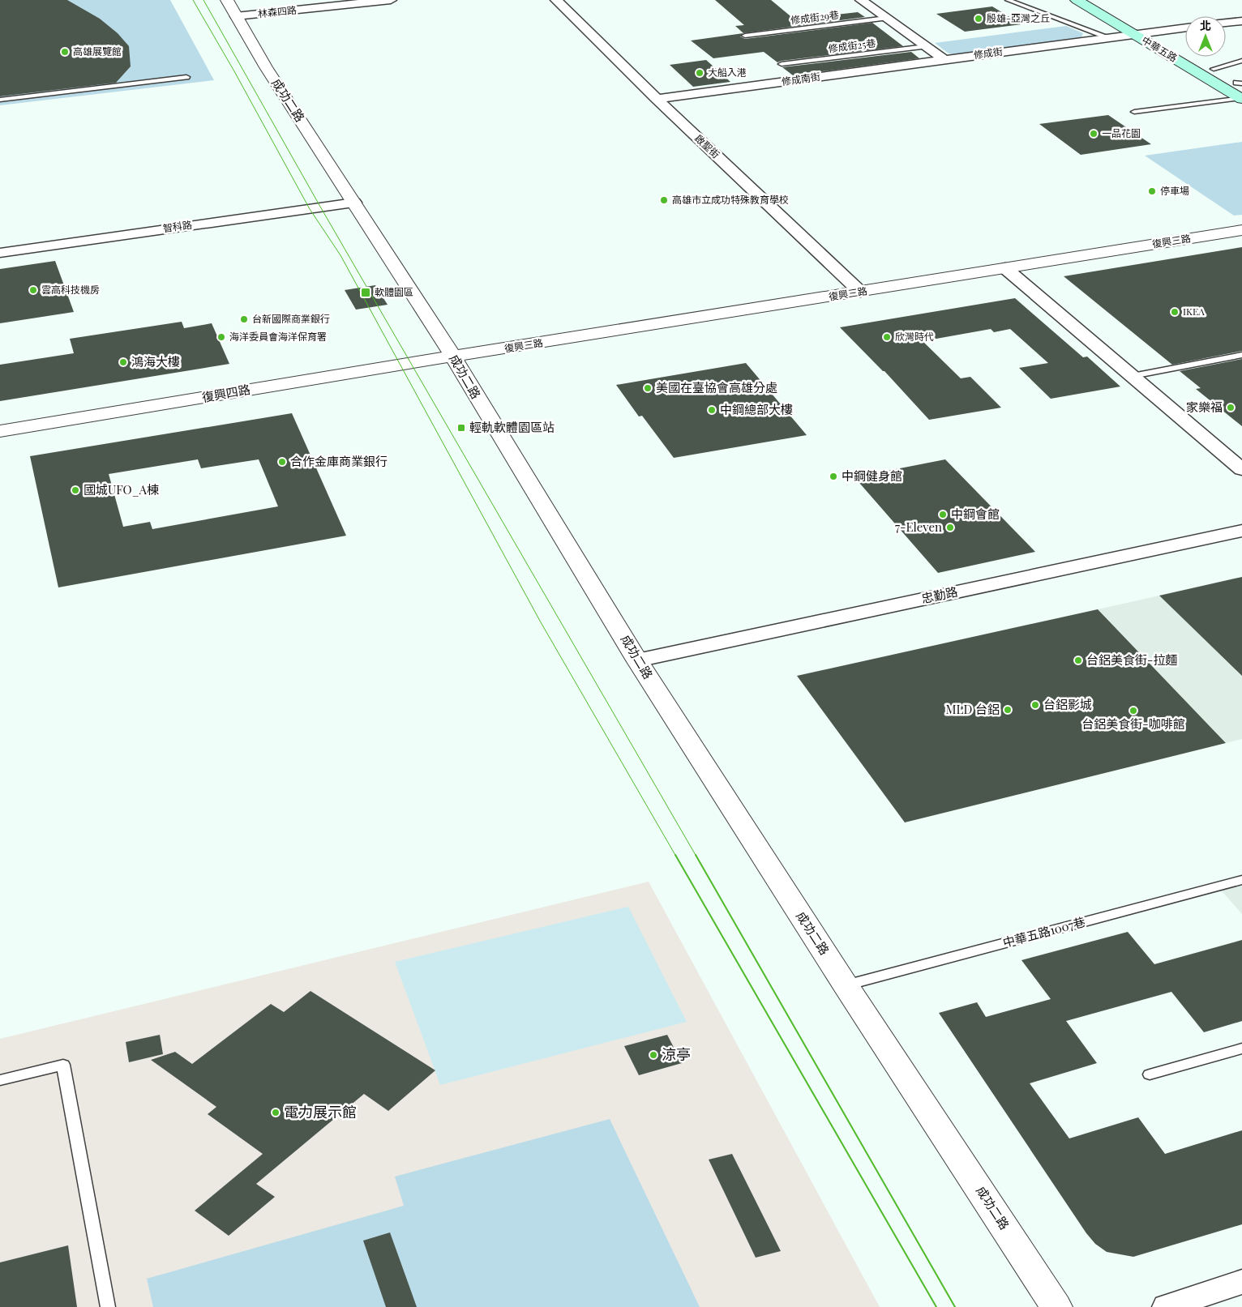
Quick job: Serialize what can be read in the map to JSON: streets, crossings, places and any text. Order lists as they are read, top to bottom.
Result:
{
  "streets": {
    "main road": ["中華五路"],
    "street": [
      "林森四路",
      "修成街",
      "修成南街",
      "成功二路",
      "啟聖街",
      "智科路",
      "復興三路",
      "復興四路",
      "忠勤路"
    ],
    "lane": ["修成街29巷", "修成街25巷", "中華五路1007巷"]
  },
  "crossings": [
    ["林森四路", "成功二路"],
    ["中華五路", "修成街"],
    ["修成街", "修成南街"],
    ["修成南街", "啟聖街"],
    ["成功二路", "智科路"],
    ["成功二路", "復興三路"],
    ["成功二路", "復興四路"],
    ["成功二路", "忠勤路"],
    ["成功二路", "中華五路1007巷"],
    ["啟聖街", "復興三路"],
    ["復興三路", "復興四路"]
  ],
  "places": {
    "other": [
      "殷雄-亞灣之丘",
      "高雄展覽館",
      "大船入港",
      "一品花園",
      "停車場",
      "高雄市立成功特殊教育學校",
      "雲高科技機房",
      "IKEA",
      "台新國際商業銀行",
      "海洋委員會海洋保育署",
      "欣灣時代",
      "鴻海大樓",
      "美國在臺協會高雄分處",
      "家樂福",
      "中鋼總部大樓",
      "合作金庫商業銀行",
      "中鋼健身館",
      "國城UFO_A棟",
      "中鋼會館",
      "7-Eleven",
      "台鋁美食街-拉麵",
      "台鋁影城",
      "MLD 台鋁",
      "台鋁美食街-咖啡館",
      "涼亭",
      "電力展示館"
    ],
    "transit": ["軟體園區", "輕軌軟體園區站"]
  },
  "north": "top"
}
